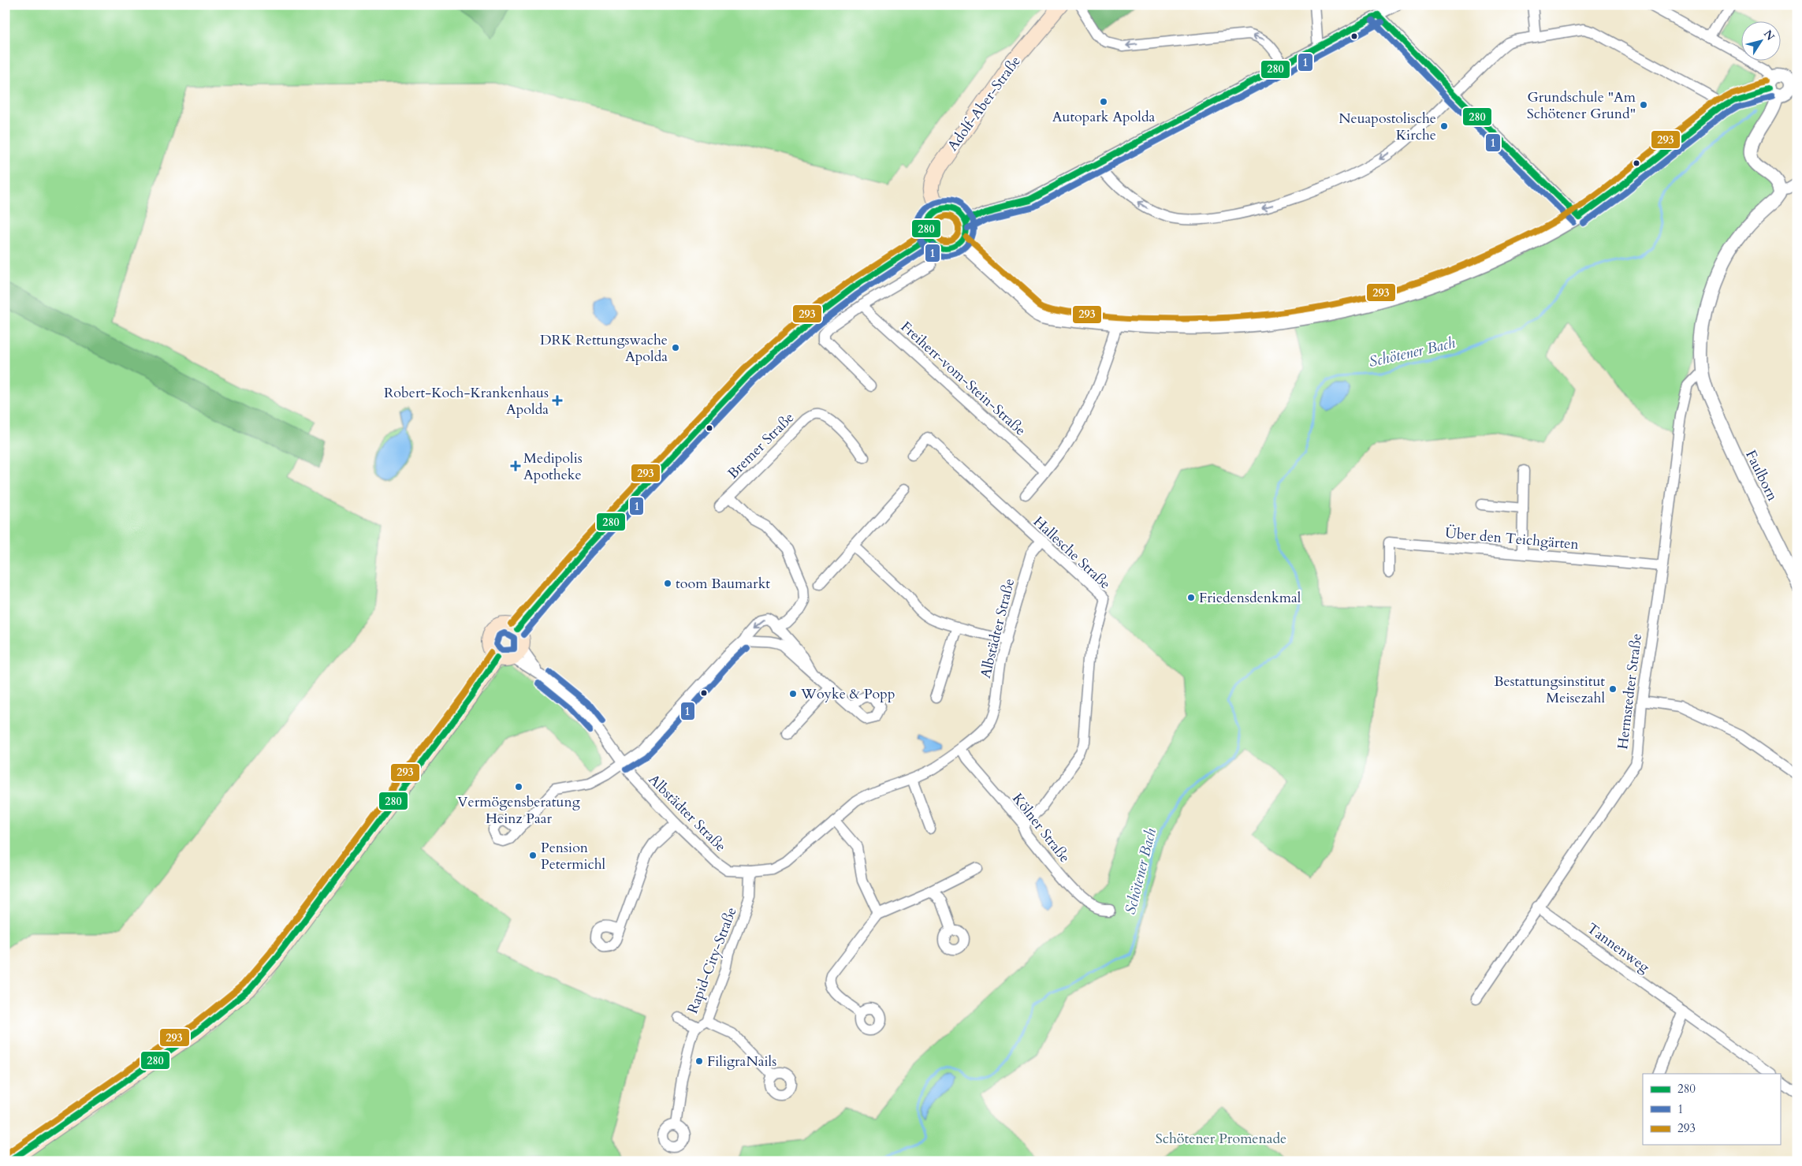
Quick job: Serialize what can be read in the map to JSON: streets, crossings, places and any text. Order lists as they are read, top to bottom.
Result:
{
  "streets": {
    "main road": ["Adolf-Aber-Straße"],
    "street": [
      "Freiherr-vom-Stein-Straße",
      "Bremer Straße",
      "Faulborn",
      "Über den Teichgärten",
      "Hallesche Straße",
      "Albstädter Straße",
      "Hermstedter Straße",
      "Kölner Straße",
      "Tannenweg",
      "Rapid-City-Straße"
    ]
  },
  "crossings": [
    ["Faulborn", "Hermstedter Straße"],
    ["Über den Teichgärten", "Hermstedter Straße"],
    ["Hallesche Straße", "Albstädter Straße"],
    ["Hallesche Straße", "Kölner Straße"],
    ["Albstädter Straße", "Kölner Straße"],
    ["Albstädter Straße", "Rapid-City-Straße"],
    ["Hermstedter Straße", "Tannenweg"]
  ],
  "water": ["Schötener Bach"],
  "parks": ["Schötener Promenade"],
  "places": {
    "other": [
      "Autopark Apolda",
      "Grundschule \"Am Schötener Grund\"",
      "Neuapostolische Kirche",
      "DRK Rettungswache Apolda",
      "toom Baumarkt",
      "Friedensdenkmal",
      "Bestattungsinstitut Meisezahl",
      "Woyke & Popp",
      "Vermögensberatung Heinz Paar",
      "Pension Petermichl",
      "FiligraNails"
    ],
    "health": ["Robert-Koch-Krankenhaus Apolda", "Medipolis Apotheke"]
  },
  "lines": ["transit line 280", "transit line 1", "transit line 293"],
  "legend": ["280", "1", "293"],
  "north": "top right"
}
